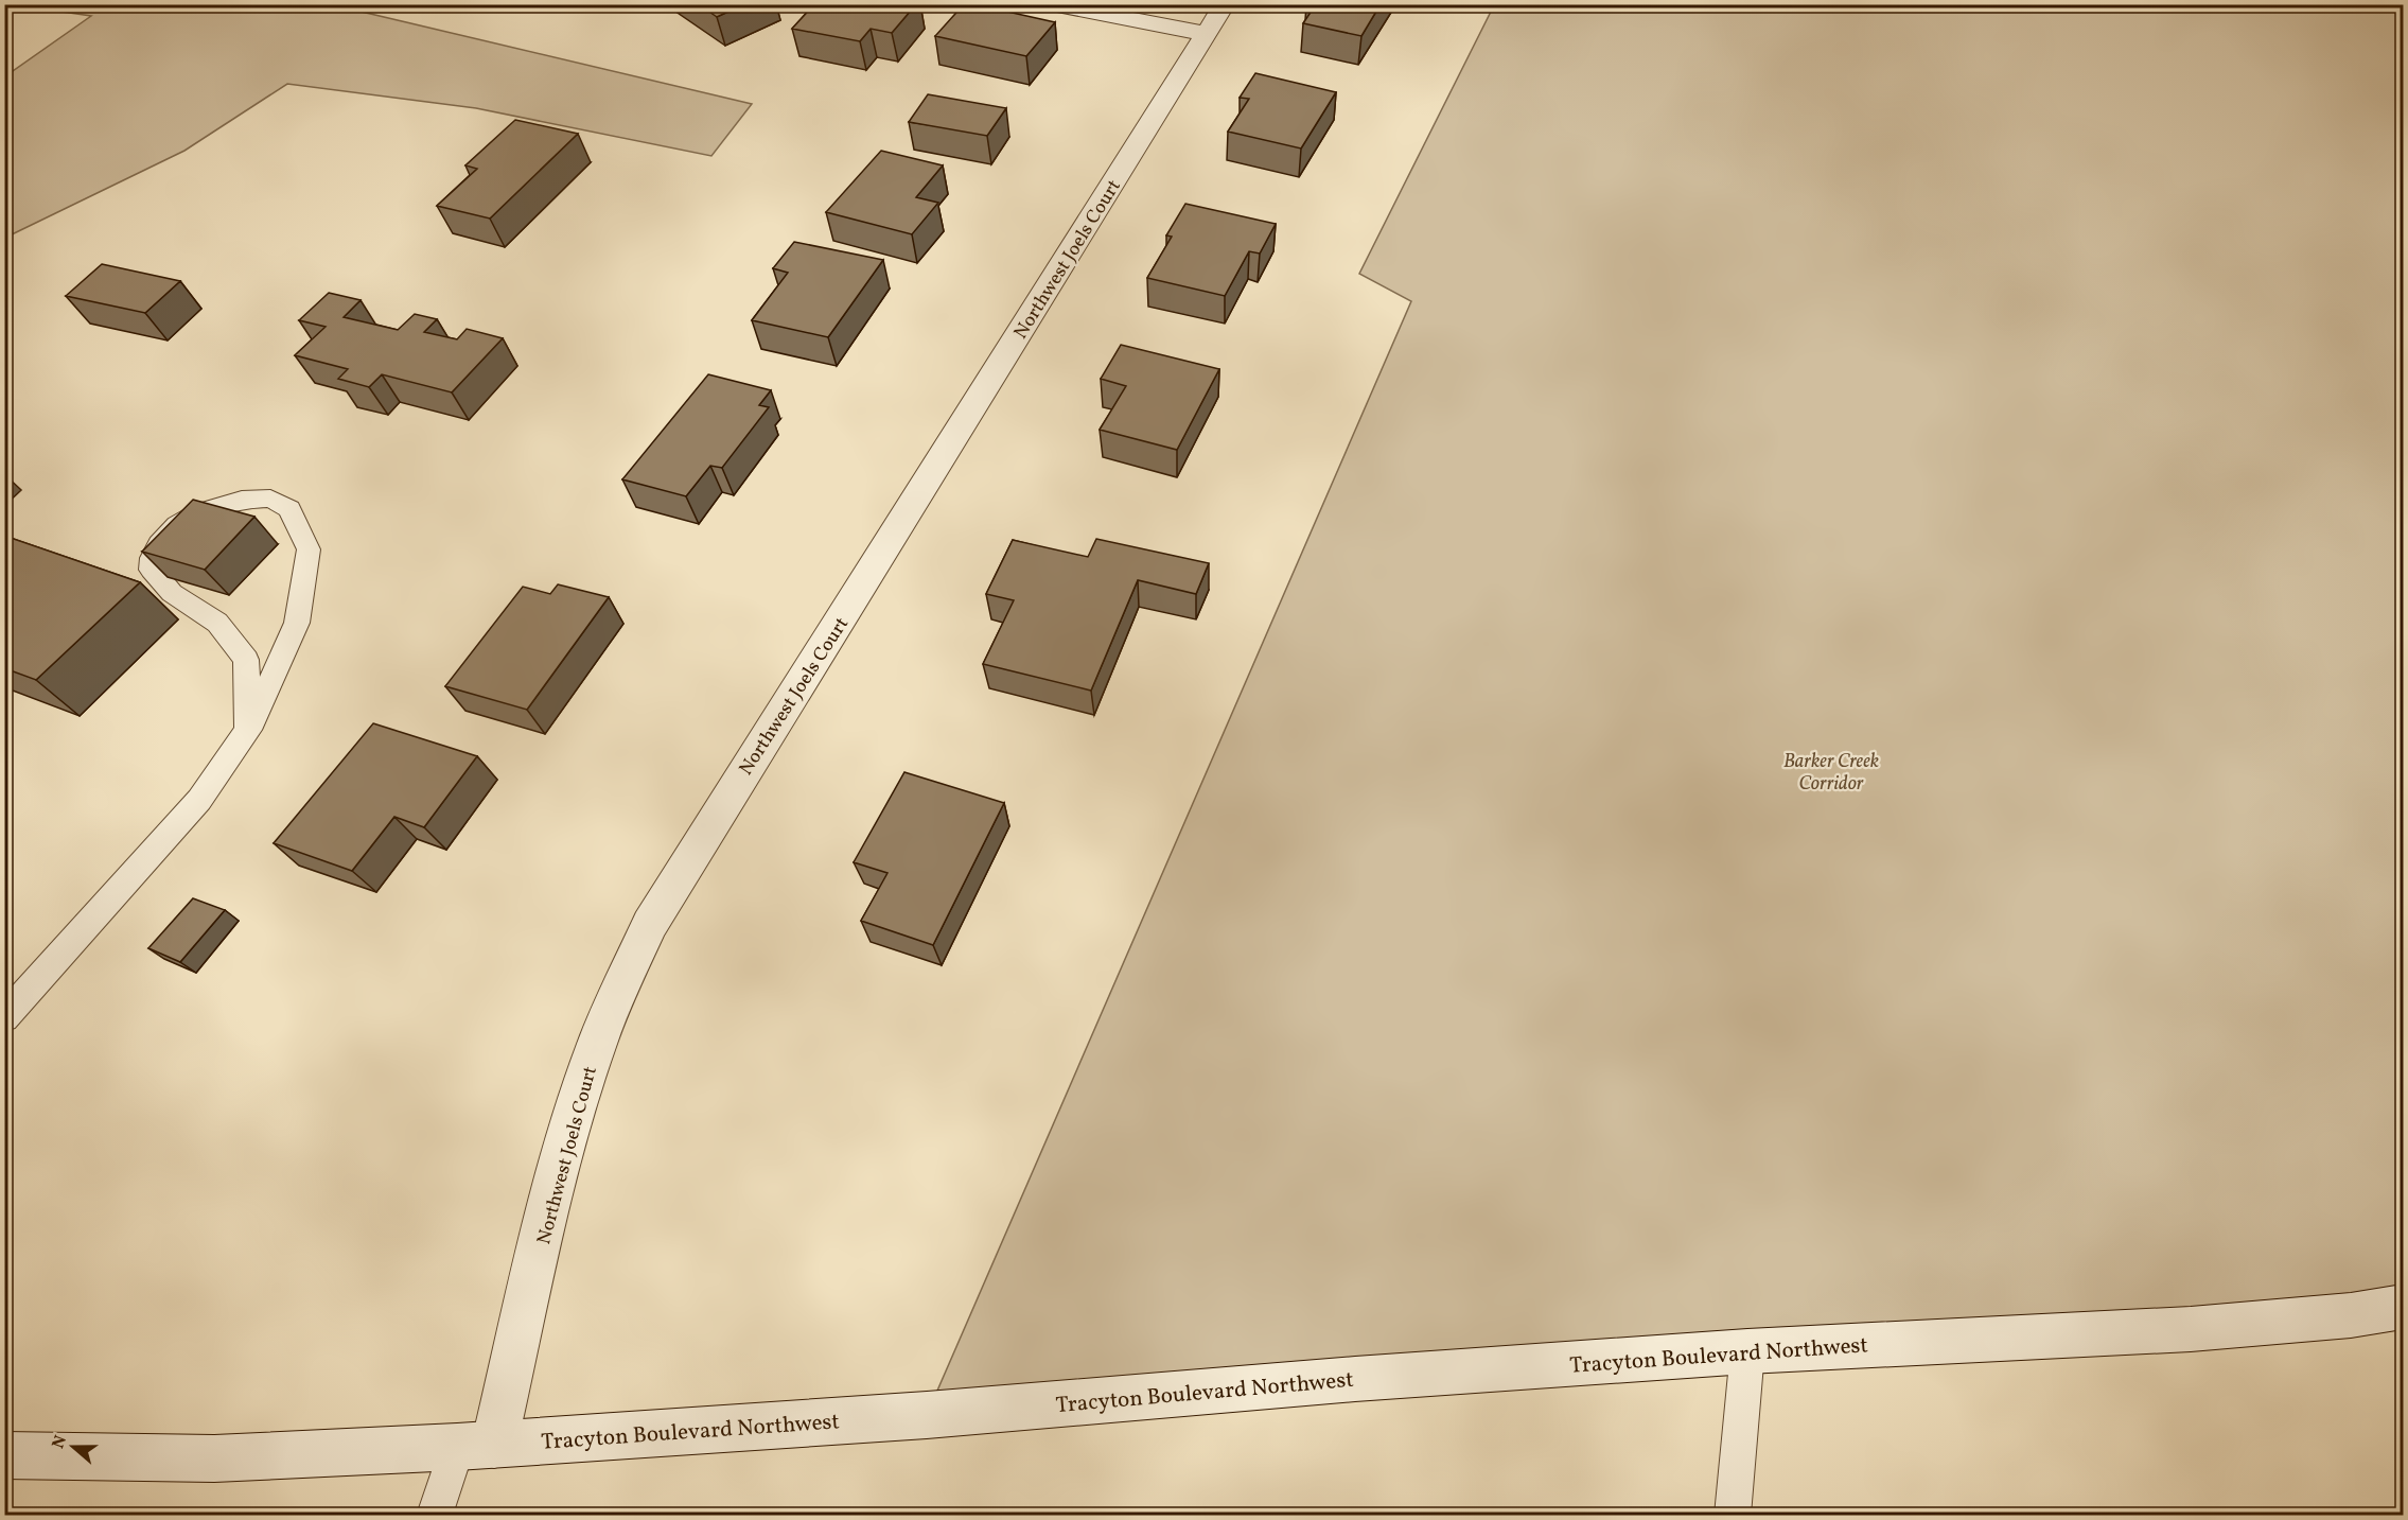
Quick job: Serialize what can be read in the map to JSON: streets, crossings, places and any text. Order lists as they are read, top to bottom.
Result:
{
  "streets": {
    "street": ["Northwest Joels Court", "Tracyton Boulevard Northwest"]
  },
  "crossings": [
    ["Northwest Joels Court", "Tracyton Boulevard Northwest"]
  ],
  "parks": ["Barker Creek Corridor"],
  "north": "left"
}
